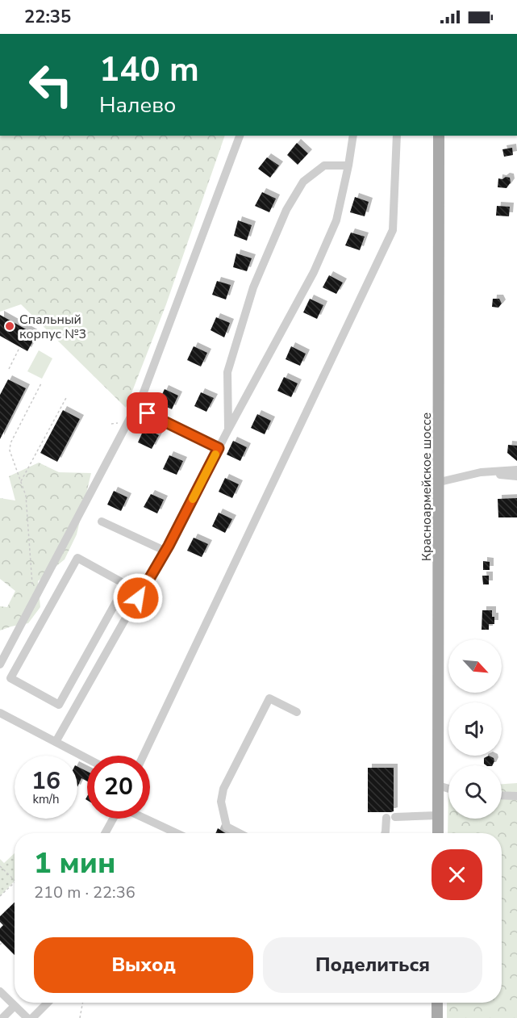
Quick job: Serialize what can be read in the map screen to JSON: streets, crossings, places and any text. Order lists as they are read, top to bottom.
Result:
{
  "streets": {
    "main road": ["Красноармейское шоссе"]
  },
  "places": ["Спальный корпус №3"],
  "north": "bottom right",
  "page": {
    "status": "22:35",
    "turn": ["140 m", "Налево"],
    "speed": "16 km/h",
    "limit": "20",
    "heading": ["1 мин", "210 m · 22:36"],
    "buttons": ["Выход", "Поделиться"]
  }
}
